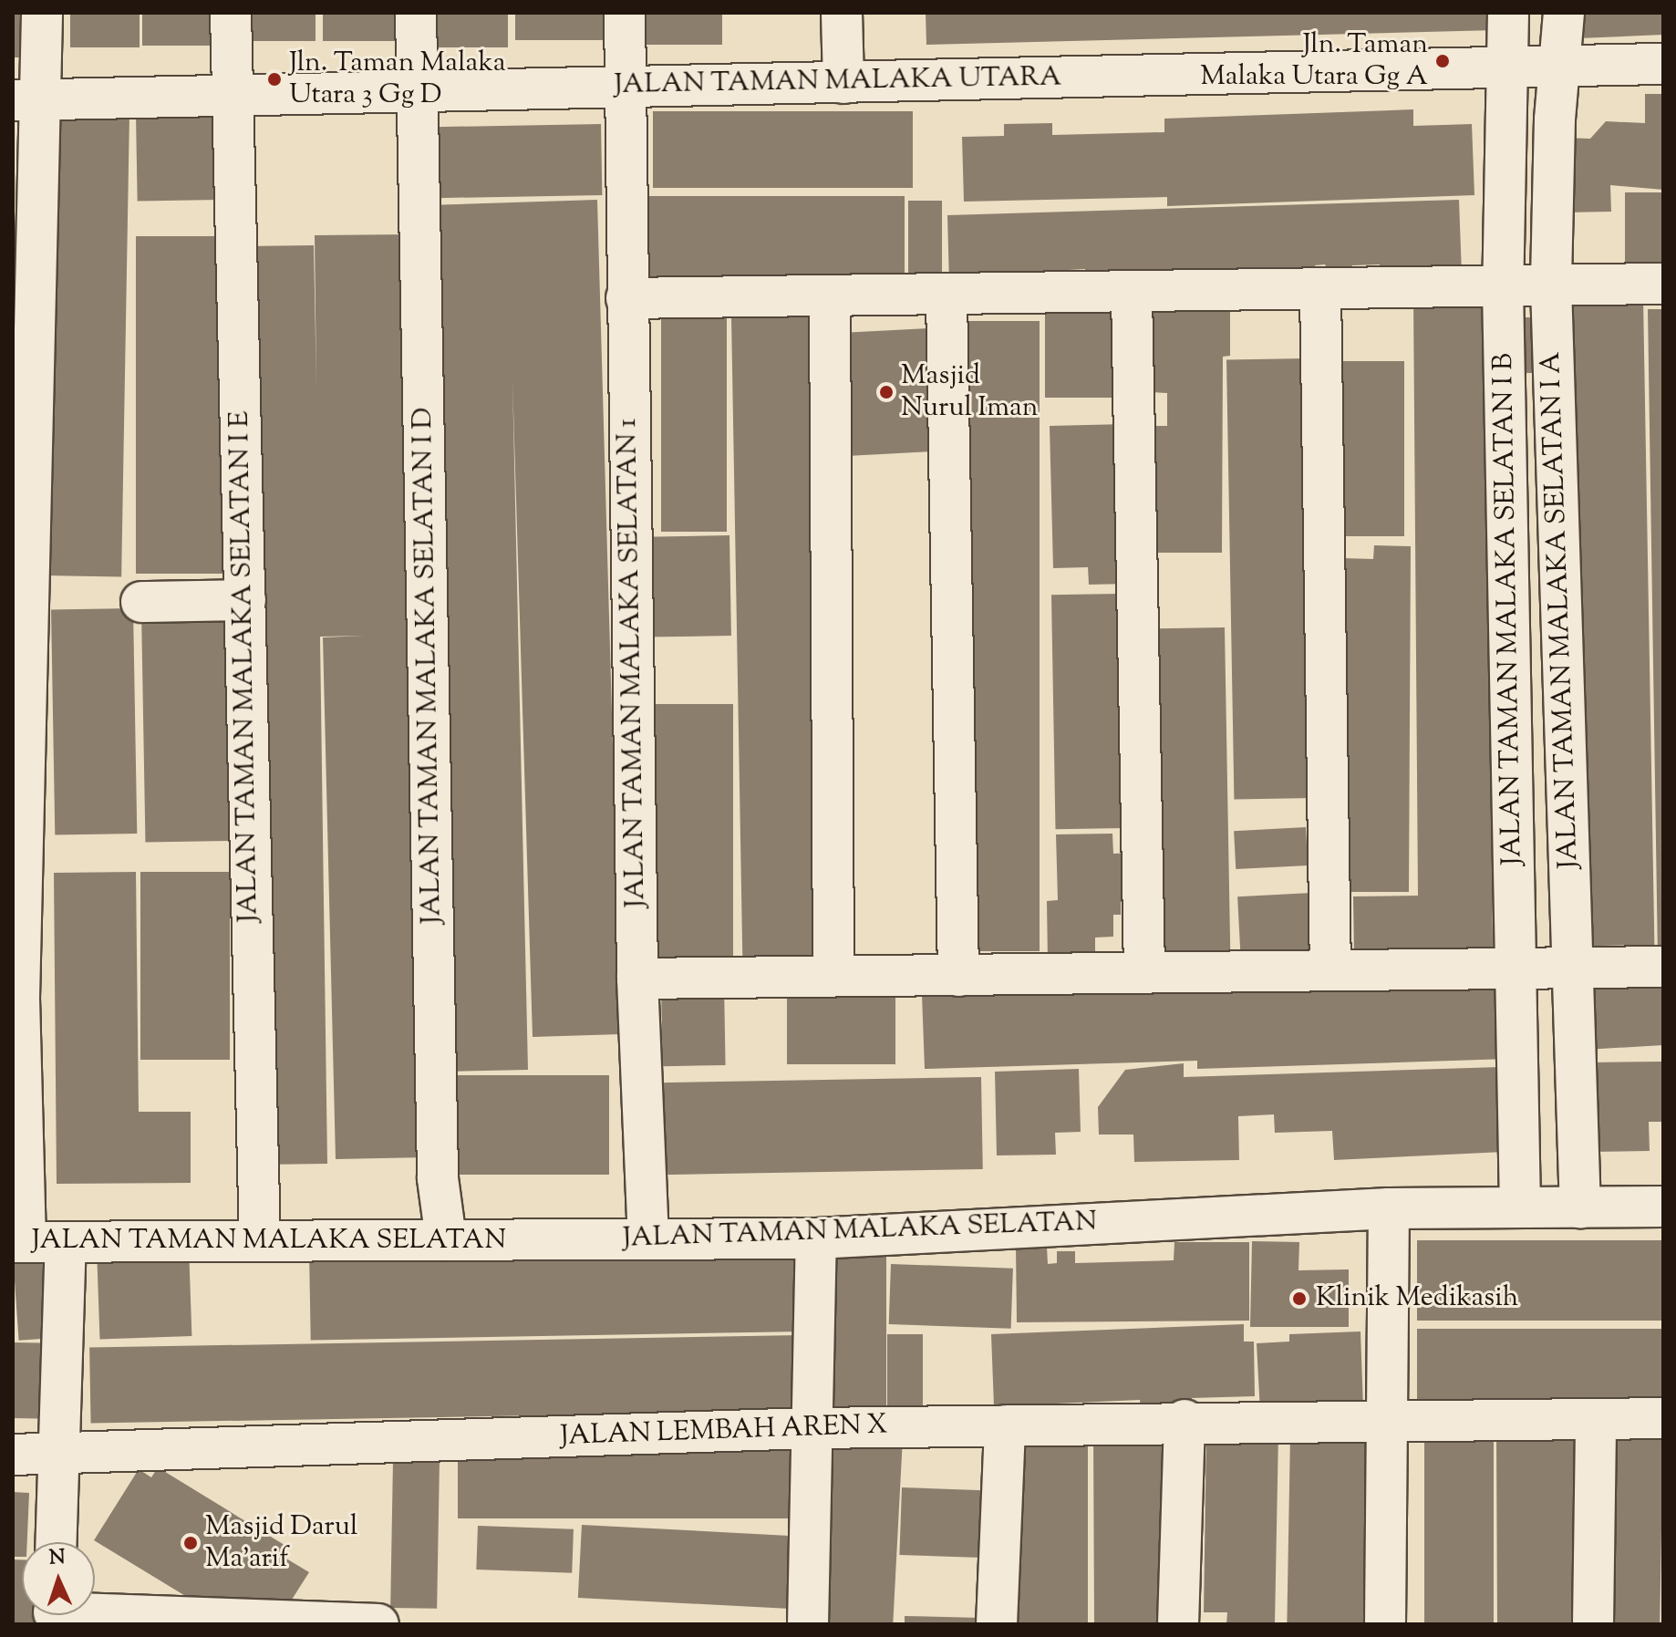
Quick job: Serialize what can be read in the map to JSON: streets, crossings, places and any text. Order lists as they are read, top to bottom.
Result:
{
  "streets": {
    "street": [
      "JALAN TAMAN MALAKA UTARA",
      "JALAN TAMAN MALAKA SELATAN I B",
      "JALAN TAMAN MALAKA SELATAN I A",
      "JALAN TAMAN MALAKA SELATAN 1",
      "JALAN TAMAN MALAKA SELATAN I D",
      "JALAN TAMAN MALAKA SELATAN I E",
      "JALAN TAMAN MALAKA SELATAN",
      "JALAN LEMBAH AREN X"
    ]
  },
  "crossings": [
    ["JALAN TAMAN MALAKA UTARA", "JALAN TAMAN MALAKA SELATAN I B"],
    ["JALAN TAMAN MALAKA UTARA", "JALAN TAMAN MALAKA SELATAN I A"],
    ["JALAN TAMAN MALAKA UTARA", "JALAN TAMAN MALAKA SELATAN 1"],
    ["JALAN TAMAN MALAKA UTARA", "JALAN TAMAN MALAKA SELATAN I D"],
    ["JALAN TAMAN MALAKA UTARA", "JALAN TAMAN MALAKA SELATAN I E"],
    ["JALAN TAMAN MALAKA SELATAN I B", "JALAN TAMAN MALAKA SELATAN"],
    ["JALAN TAMAN MALAKA SELATAN I A", "JALAN TAMAN MALAKA SELATAN"],
    ["JALAN TAMAN MALAKA SELATAN 1", "JALAN TAMAN MALAKA SELATAN"],
    ["JALAN TAMAN MALAKA SELATAN I D", "JALAN TAMAN MALAKA SELATAN"],
    ["JALAN TAMAN MALAKA SELATAN I E", "JALAN TAMAN MALAKA SELATAN"]
  ],
  "places": [
    "Jln. Taman Malaka Utara Gg A",
    "Jln. Taman Malaka Utara 3 Gg D",
    "Masjid Nurul Iman",
    "Klinik Medikasih",
    "Masjid Darul Ma'arif"
  ],
  "north": "top"
}
